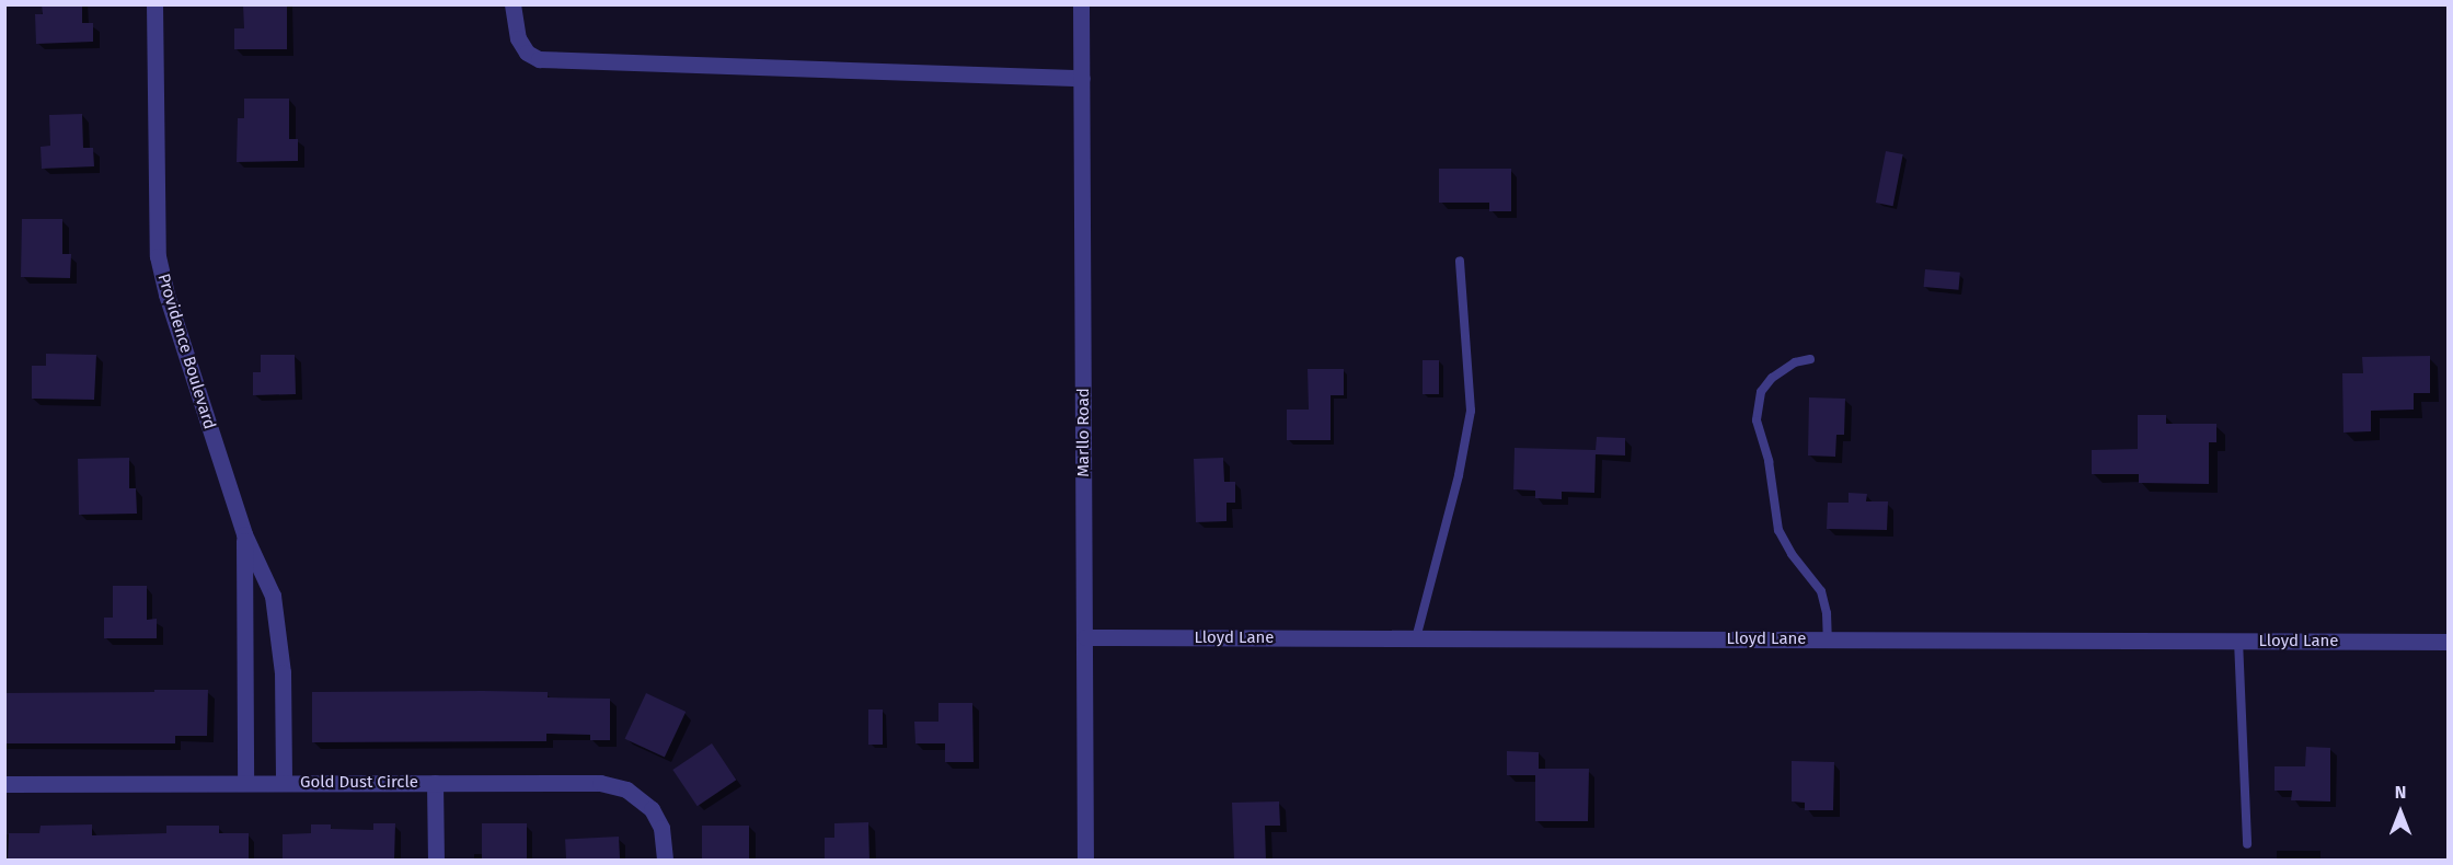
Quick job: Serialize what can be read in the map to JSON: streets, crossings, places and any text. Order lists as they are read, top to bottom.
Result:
{
  "streets": {
    "street": [
      "Providence Boulevard",
      "Marllo Road",
      "Lloyd Lane",
      "Gold Dust Circle"
    ]
  },
  "crossings": [
    ["Providence Boulevard", "Gold Dust Circle"],
    ["Marllo Road", "Lloyd Lane"]
  ],
  "north": "top"
}
